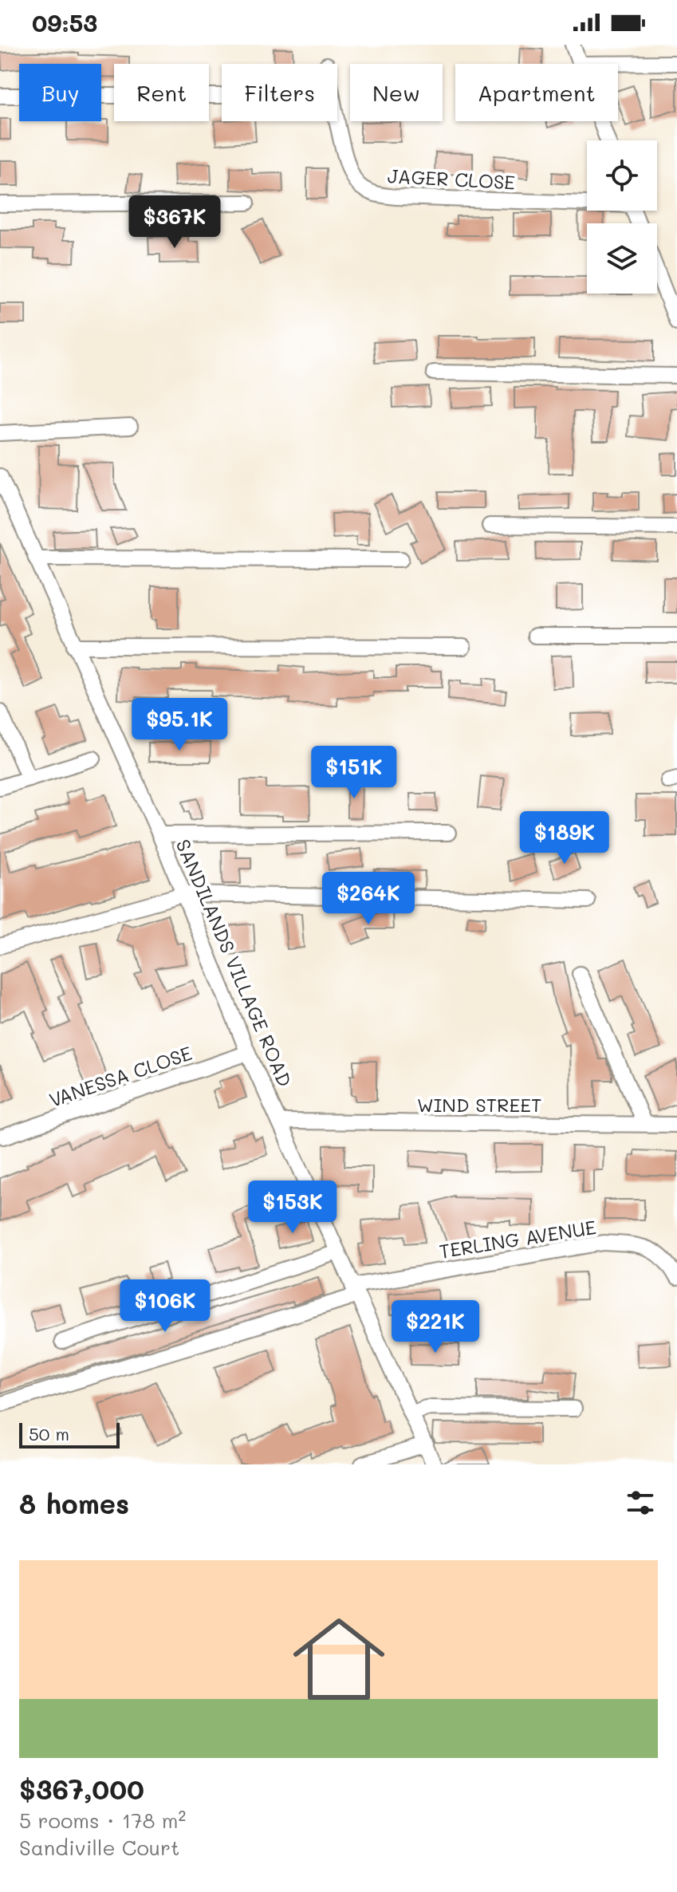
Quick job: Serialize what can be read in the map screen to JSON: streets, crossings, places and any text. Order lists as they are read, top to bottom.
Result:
{
  "streets": {
    "street": [
      "JAGER CLOSE",
      "SANDILANDS VILLAGE ROAD",
      "VANESSA CLOSE",
      "WIND STREET",
      "TERLING AVENUE"
    ]
  },
  "crossings": [
    ["SANDILANDS VILLAGE ROAD", "VANESSA CLOSE"],
    ["SANDILANDS VILLAGE ROAD", "WIND STREET"],
    ["SANDILANDS VILLAGE ROAD", "TERLING AVENUE"]
  ],
  "scale_bar": "50 m",
  "page": {
    "status": "09:53",
    "chip": [
      "Buy",
      "Rent",
      "Filters",
      "New",
      "Apartment"
    ],
    "price": [
      "$367K",
      "$95.1K",
      "$151K",
      "$189K",
      "$264K",
      "$153K",
      "$106K",
      "$221K"
    ],
    "scale": "50 m",
    "heading": "8 homes",
    "list": [
      {
        "name": "$367,000",
        "note": "5 rooms · 178 m² · Sandiville Court"
      }
    ]
  }
}
